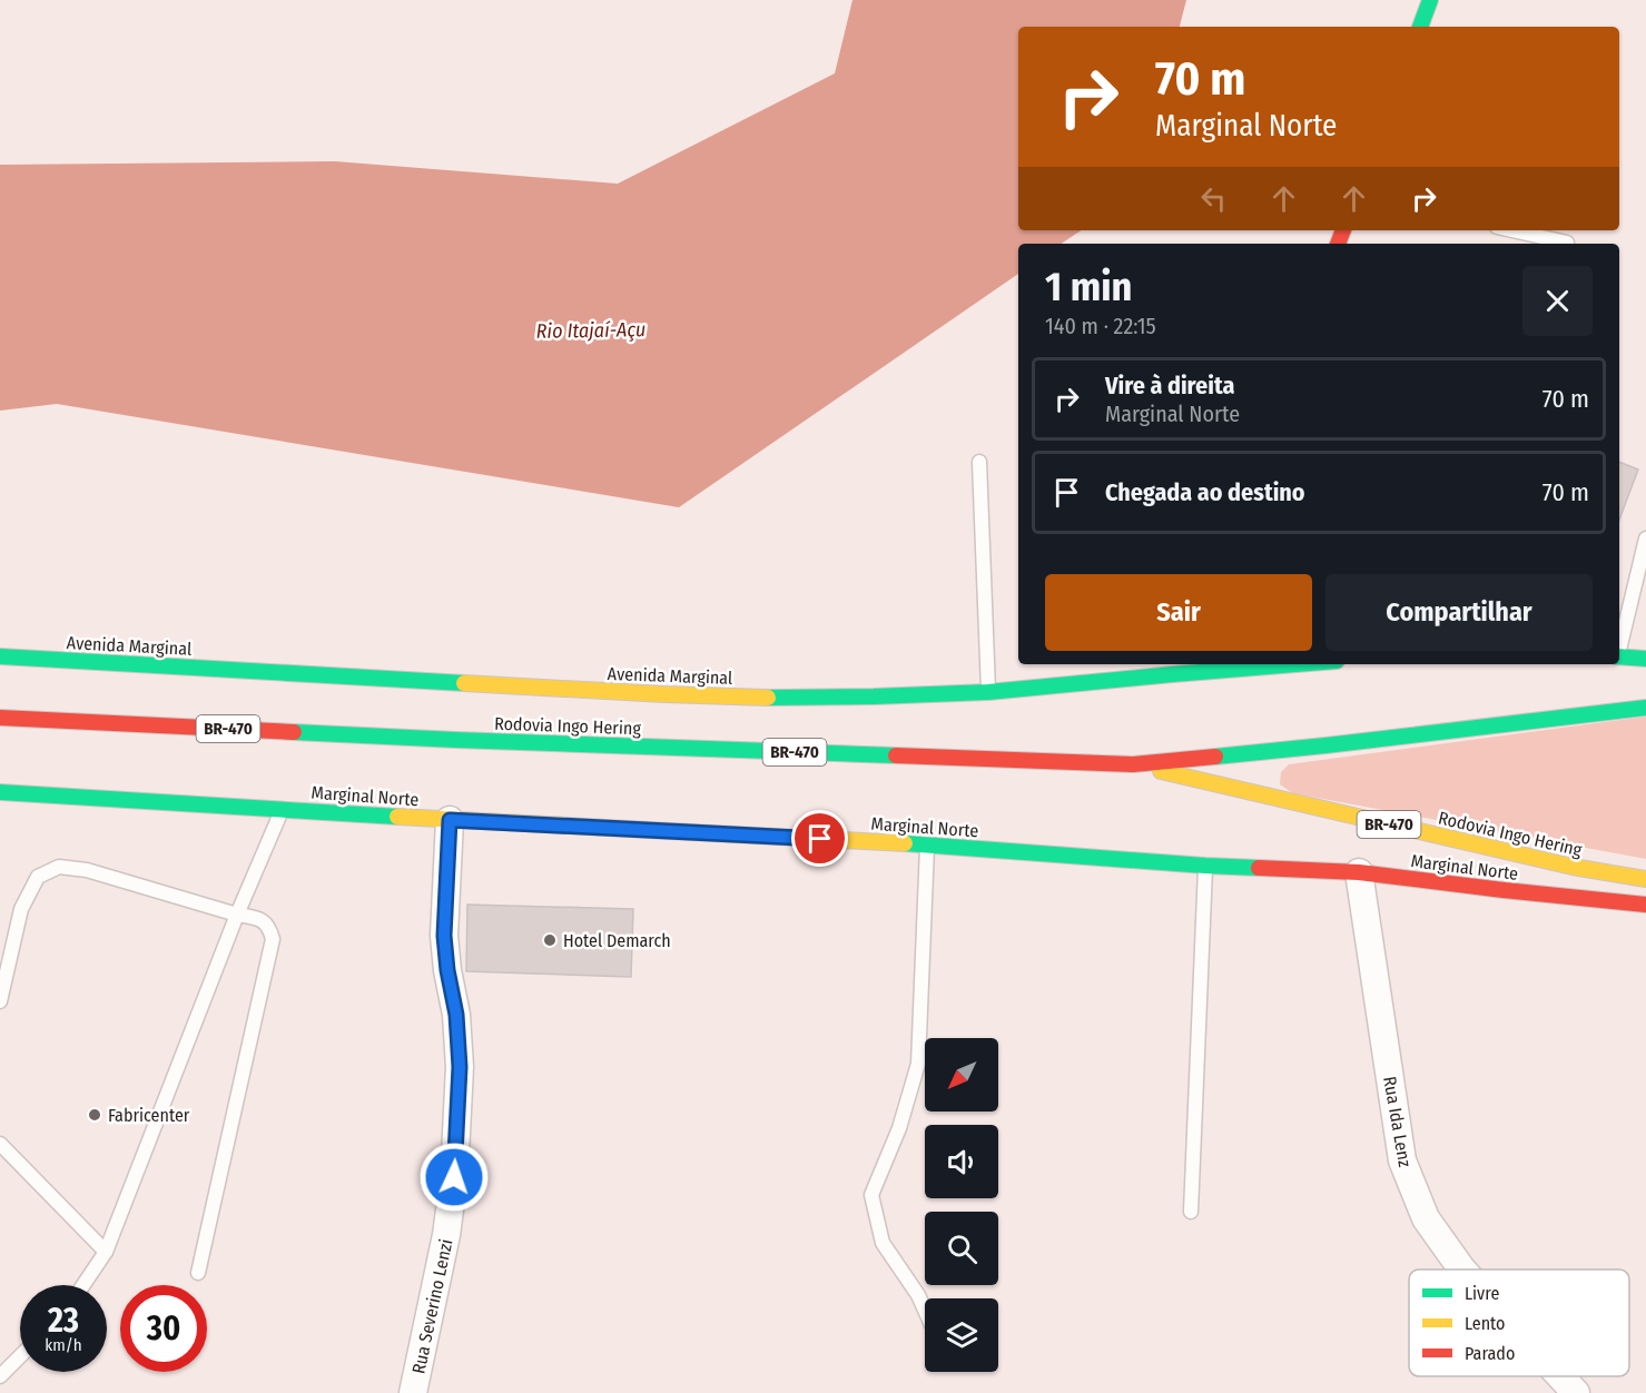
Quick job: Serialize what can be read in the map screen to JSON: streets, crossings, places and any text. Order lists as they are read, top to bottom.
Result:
{
  "streets": {
    "main road": [
      "Avenida Marginal",
      "Rodovia Ingo Hering",
      "BR-470",
      "Marginal Norte"
    ],
    "street": ["Rua Ida Lenz", "Rua Severino Lenzi"]
  },
  "crossings": [
    ["Marginal Norte", "Rua Ida Lenz"],
    ["Marginal Norte", "Rua Severino Lenzi"]
  ],
  "water": ["Rio Itajaí-Açu"],
  "places": ["Hotel Demarch", "Fabricenter"],
  "legend": ["Livre", "Lento", "Parado"],
  "north": "bottom left",
  "page": {
    "turn": ["70 m", "Marginal Norte"],
    "heading": ["1 min", "140 m · 22:15"],
    "list": [
      {
        "name": "Vire à direita",
        "note": "Marginal Norte",
        "value": "70 m"
      },
      {
        "name": "Chegada ao destino",
        "value": "70 m"
      }
    ],
    "buttons": ["Sair", "Compartilhar"],
    "speed": "23 km/h",
    "limit": "30"
  }
}
